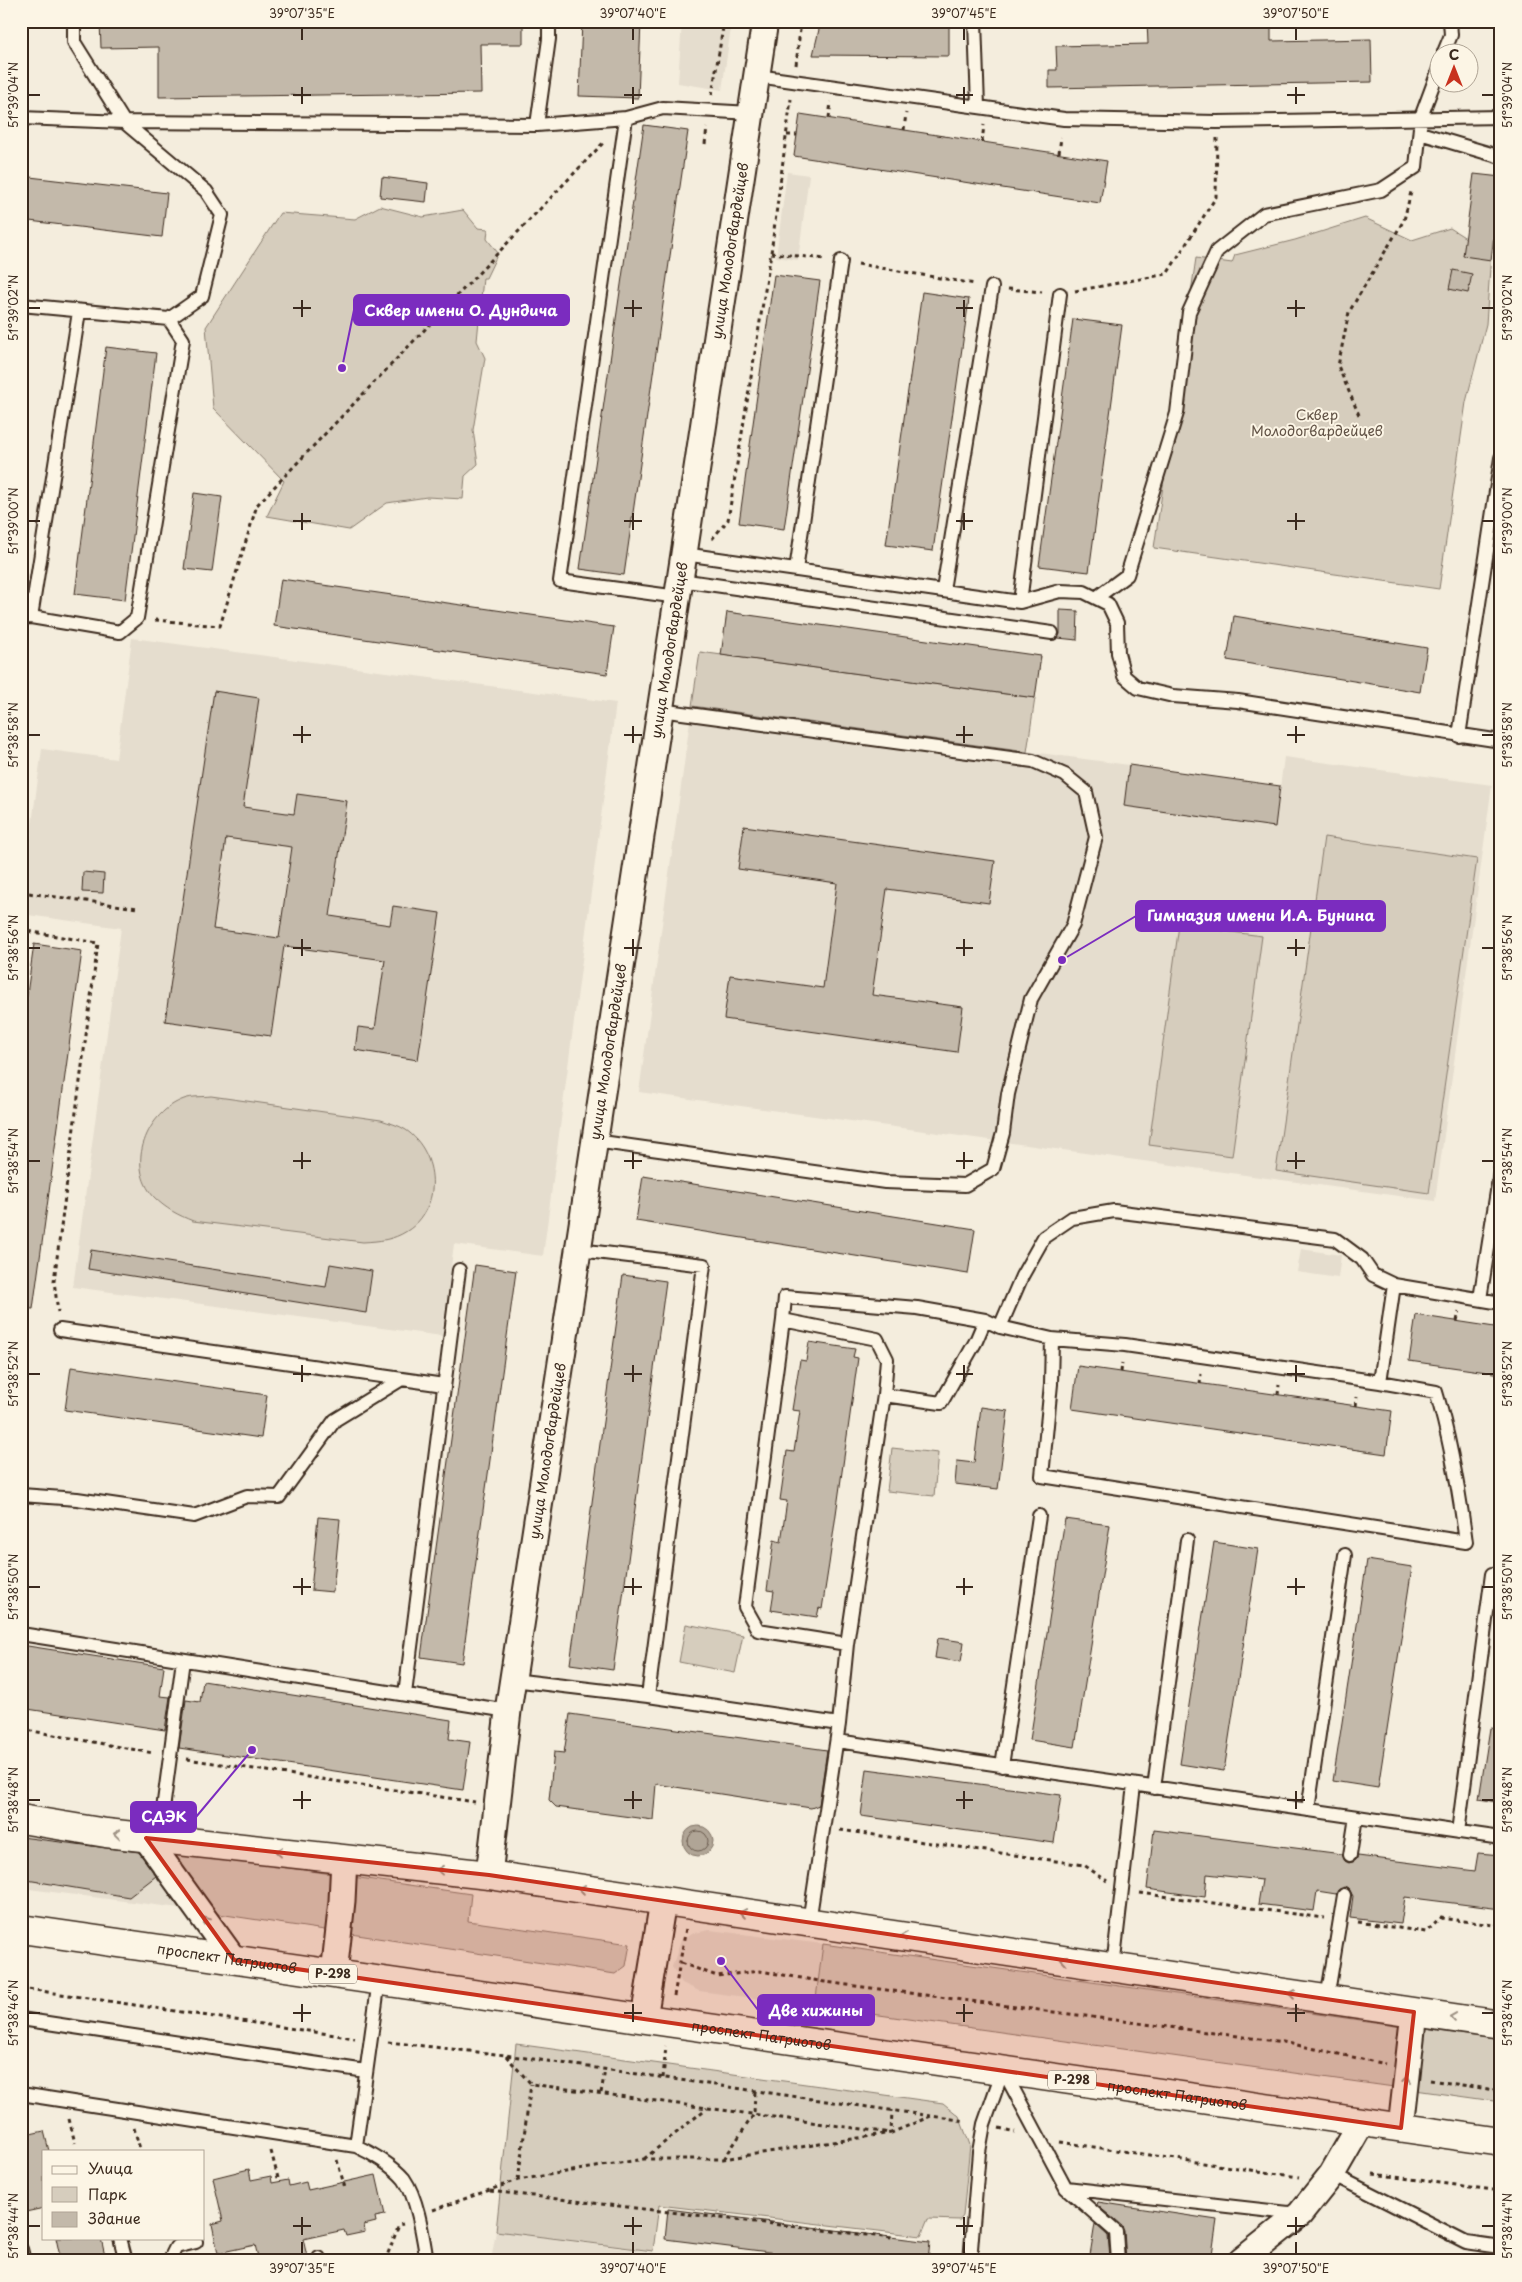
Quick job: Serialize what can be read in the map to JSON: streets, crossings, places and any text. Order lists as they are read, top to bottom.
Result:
{
  "streets": {
    "main road": ["проспект Патриотов", "Р-298"],
    "street": ["улица Молодогвардейцев"]
  },
  "parks": ["Сквер Молодогвардейцев"],
  "places": [
    "Сквер имени О. Дундича",
    "Гимназия имени И.А. Бунина",
    "СДЭК",
    "Две хижины"
  ],
  "legend": ["Улица", "Парк", "Здание"],
  "north": "top",
  "coordinates": [
    "39°07'35\"E",
    "39°07'40\"E",
    "39°07'45\"E",
    "39°07'50\"E",
    "51°39'04\"N",
    "51°39'02\"N",
    "51°39'00\"N",
    "51°38'58\"N",
    "51°38'56\"N",
    "51°38'54\"N",
    "51°38'52\"N",
    "51°38'50\"N",
    "51°38'48\"N",
    "51°38'46\"N",
    "51°38'44\"N"
  ]
}
